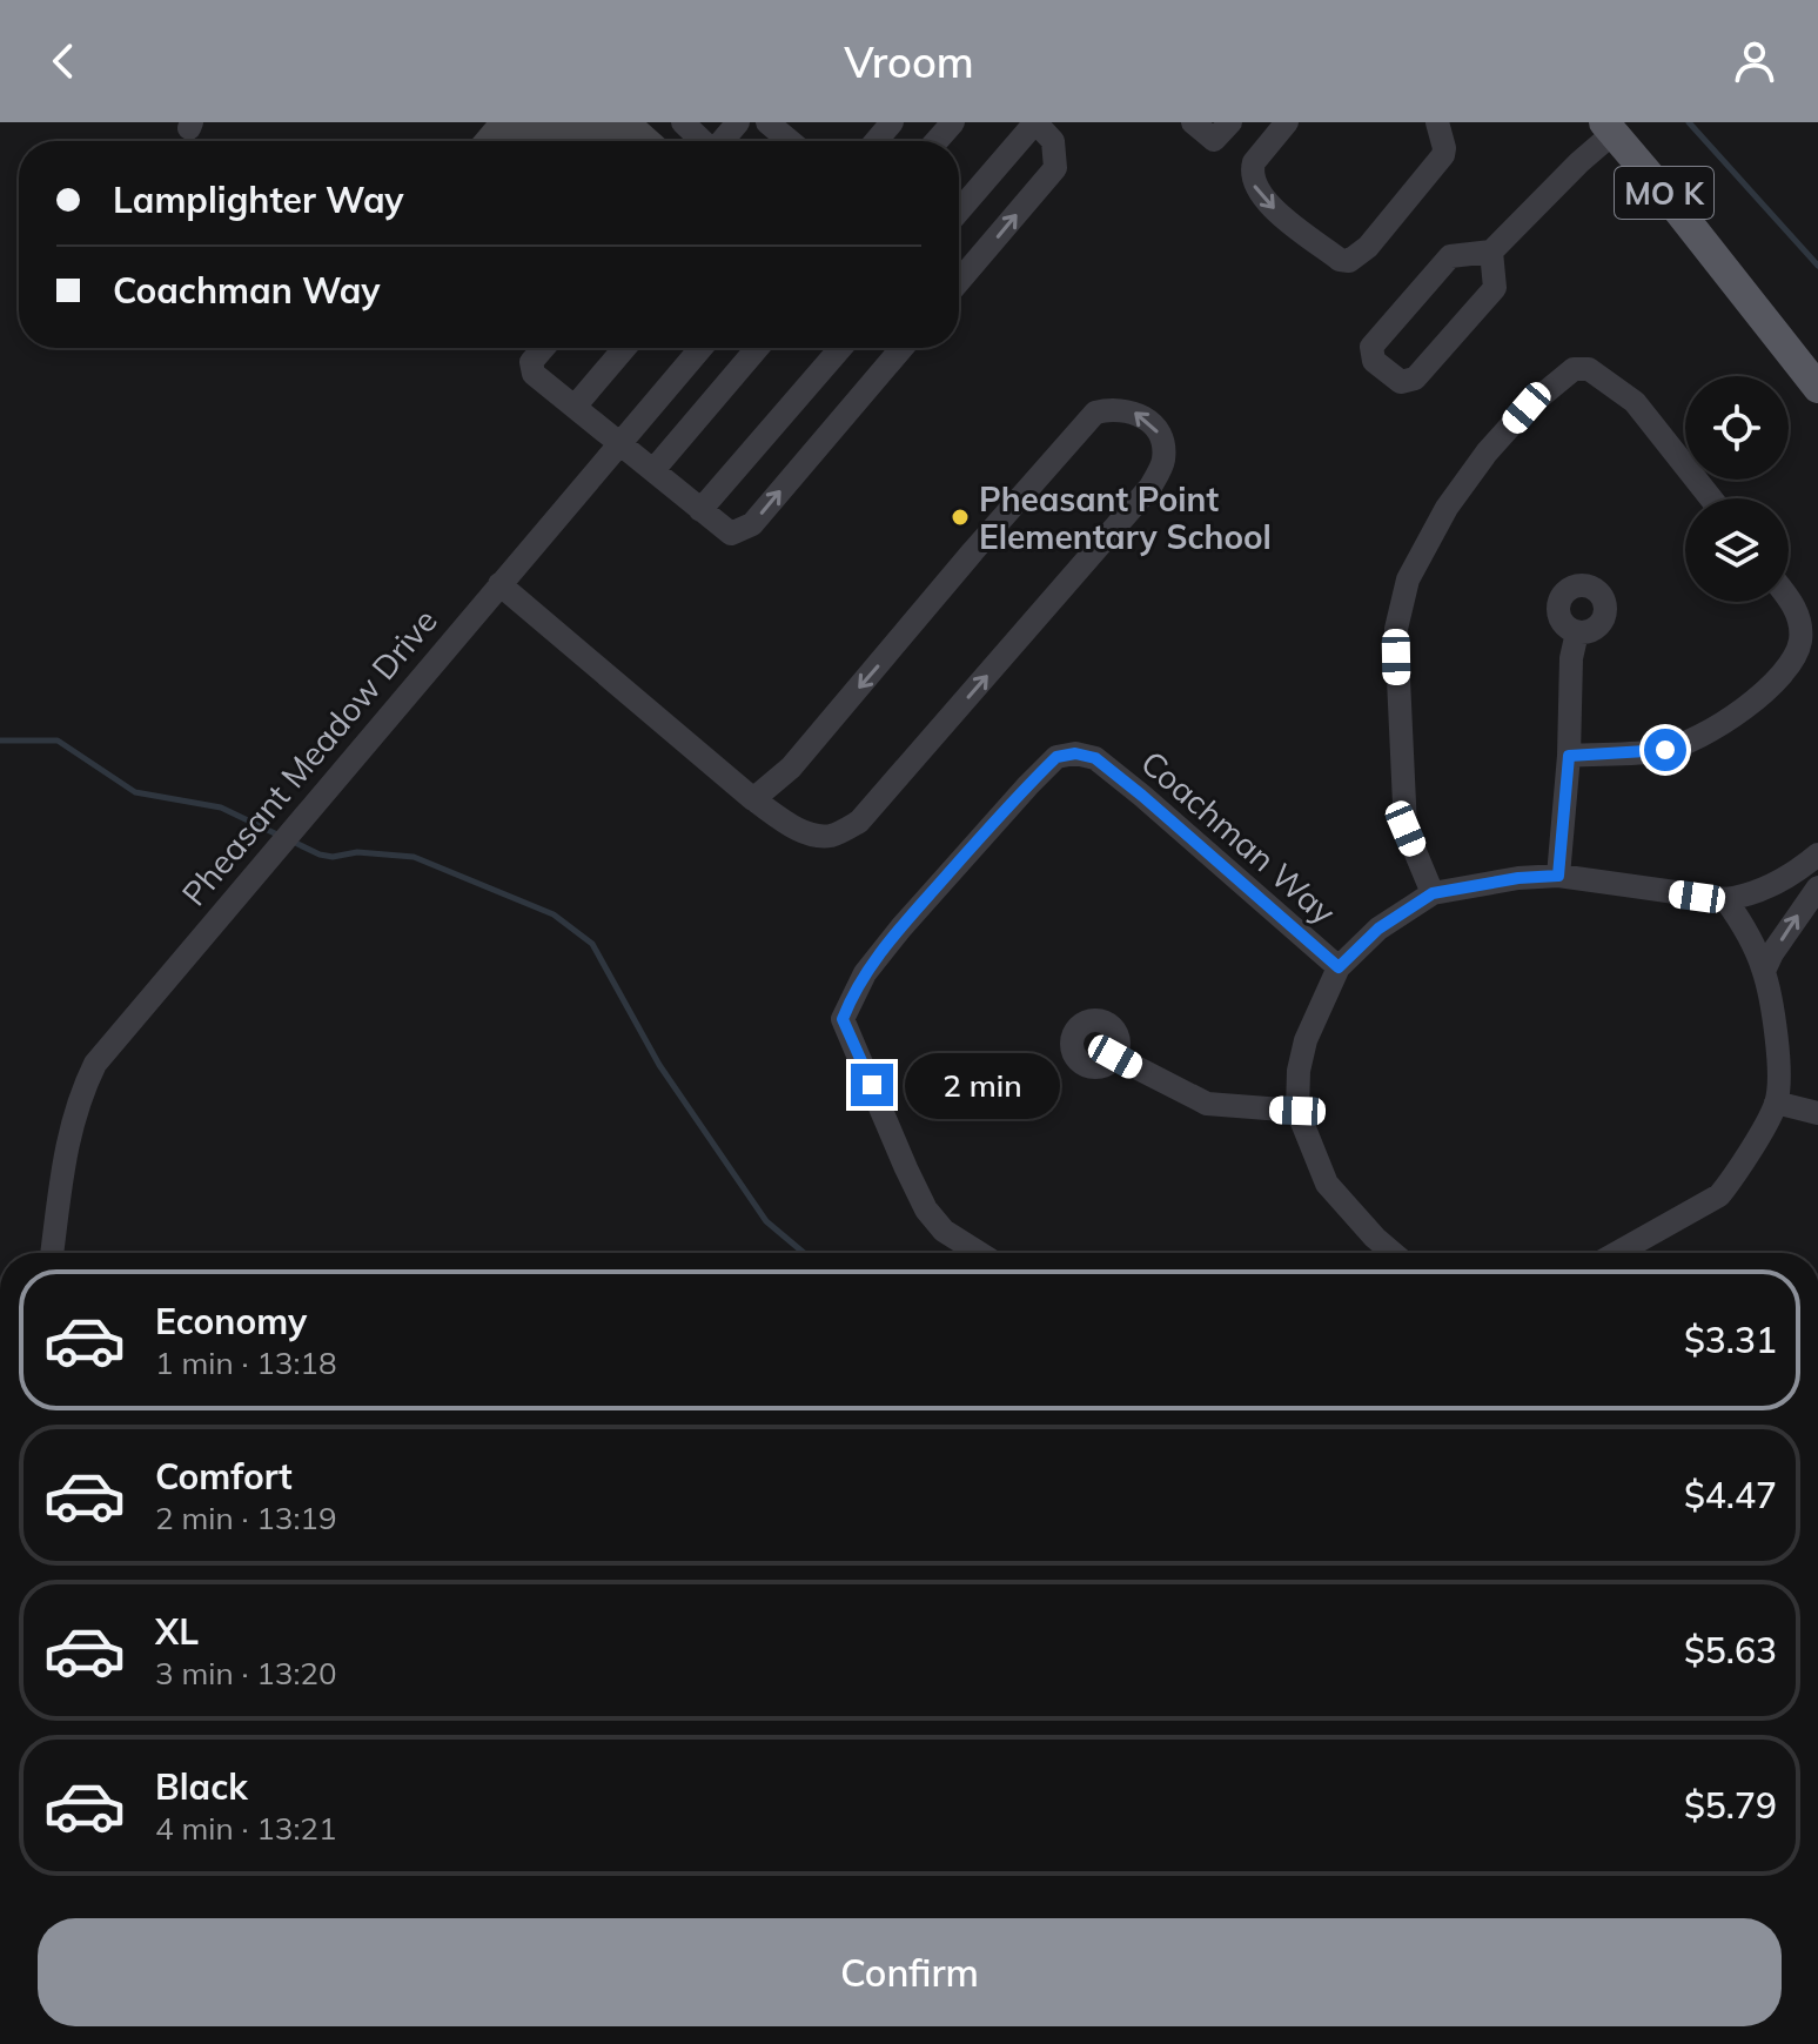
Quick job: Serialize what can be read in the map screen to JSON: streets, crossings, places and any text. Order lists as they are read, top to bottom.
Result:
{
  "streets": {
    "main road": ["MO K"],
    "street": ["Pheasant Meadow Drive", "Coachman Way"]
  },
  "places": ["Pheasant Point Elementary School"],
  "page": {
    "header": "Vroom",
    "banner": ["Lamplighter Way", "Coachman Way"],
    "bubble": "2 min",
    "list": [
      {
        "name": "Economy",
        "note": "1 min · 13:18",
        "value": "$3.31"
      },
      {
        "name": "Comfort",
        "note": "2 min · 13:19",
        "value": "$4.47"
      },
      {
        "name": "XL",
        "note": "3 min · 13:20",
        "value": "$5.63"
      },
      {
        "name": "Black",
        "note": "4 min · 13:21",
        "value": "$5.79"
      }
    ],
    "buttons": "Confirm"
  }
}
